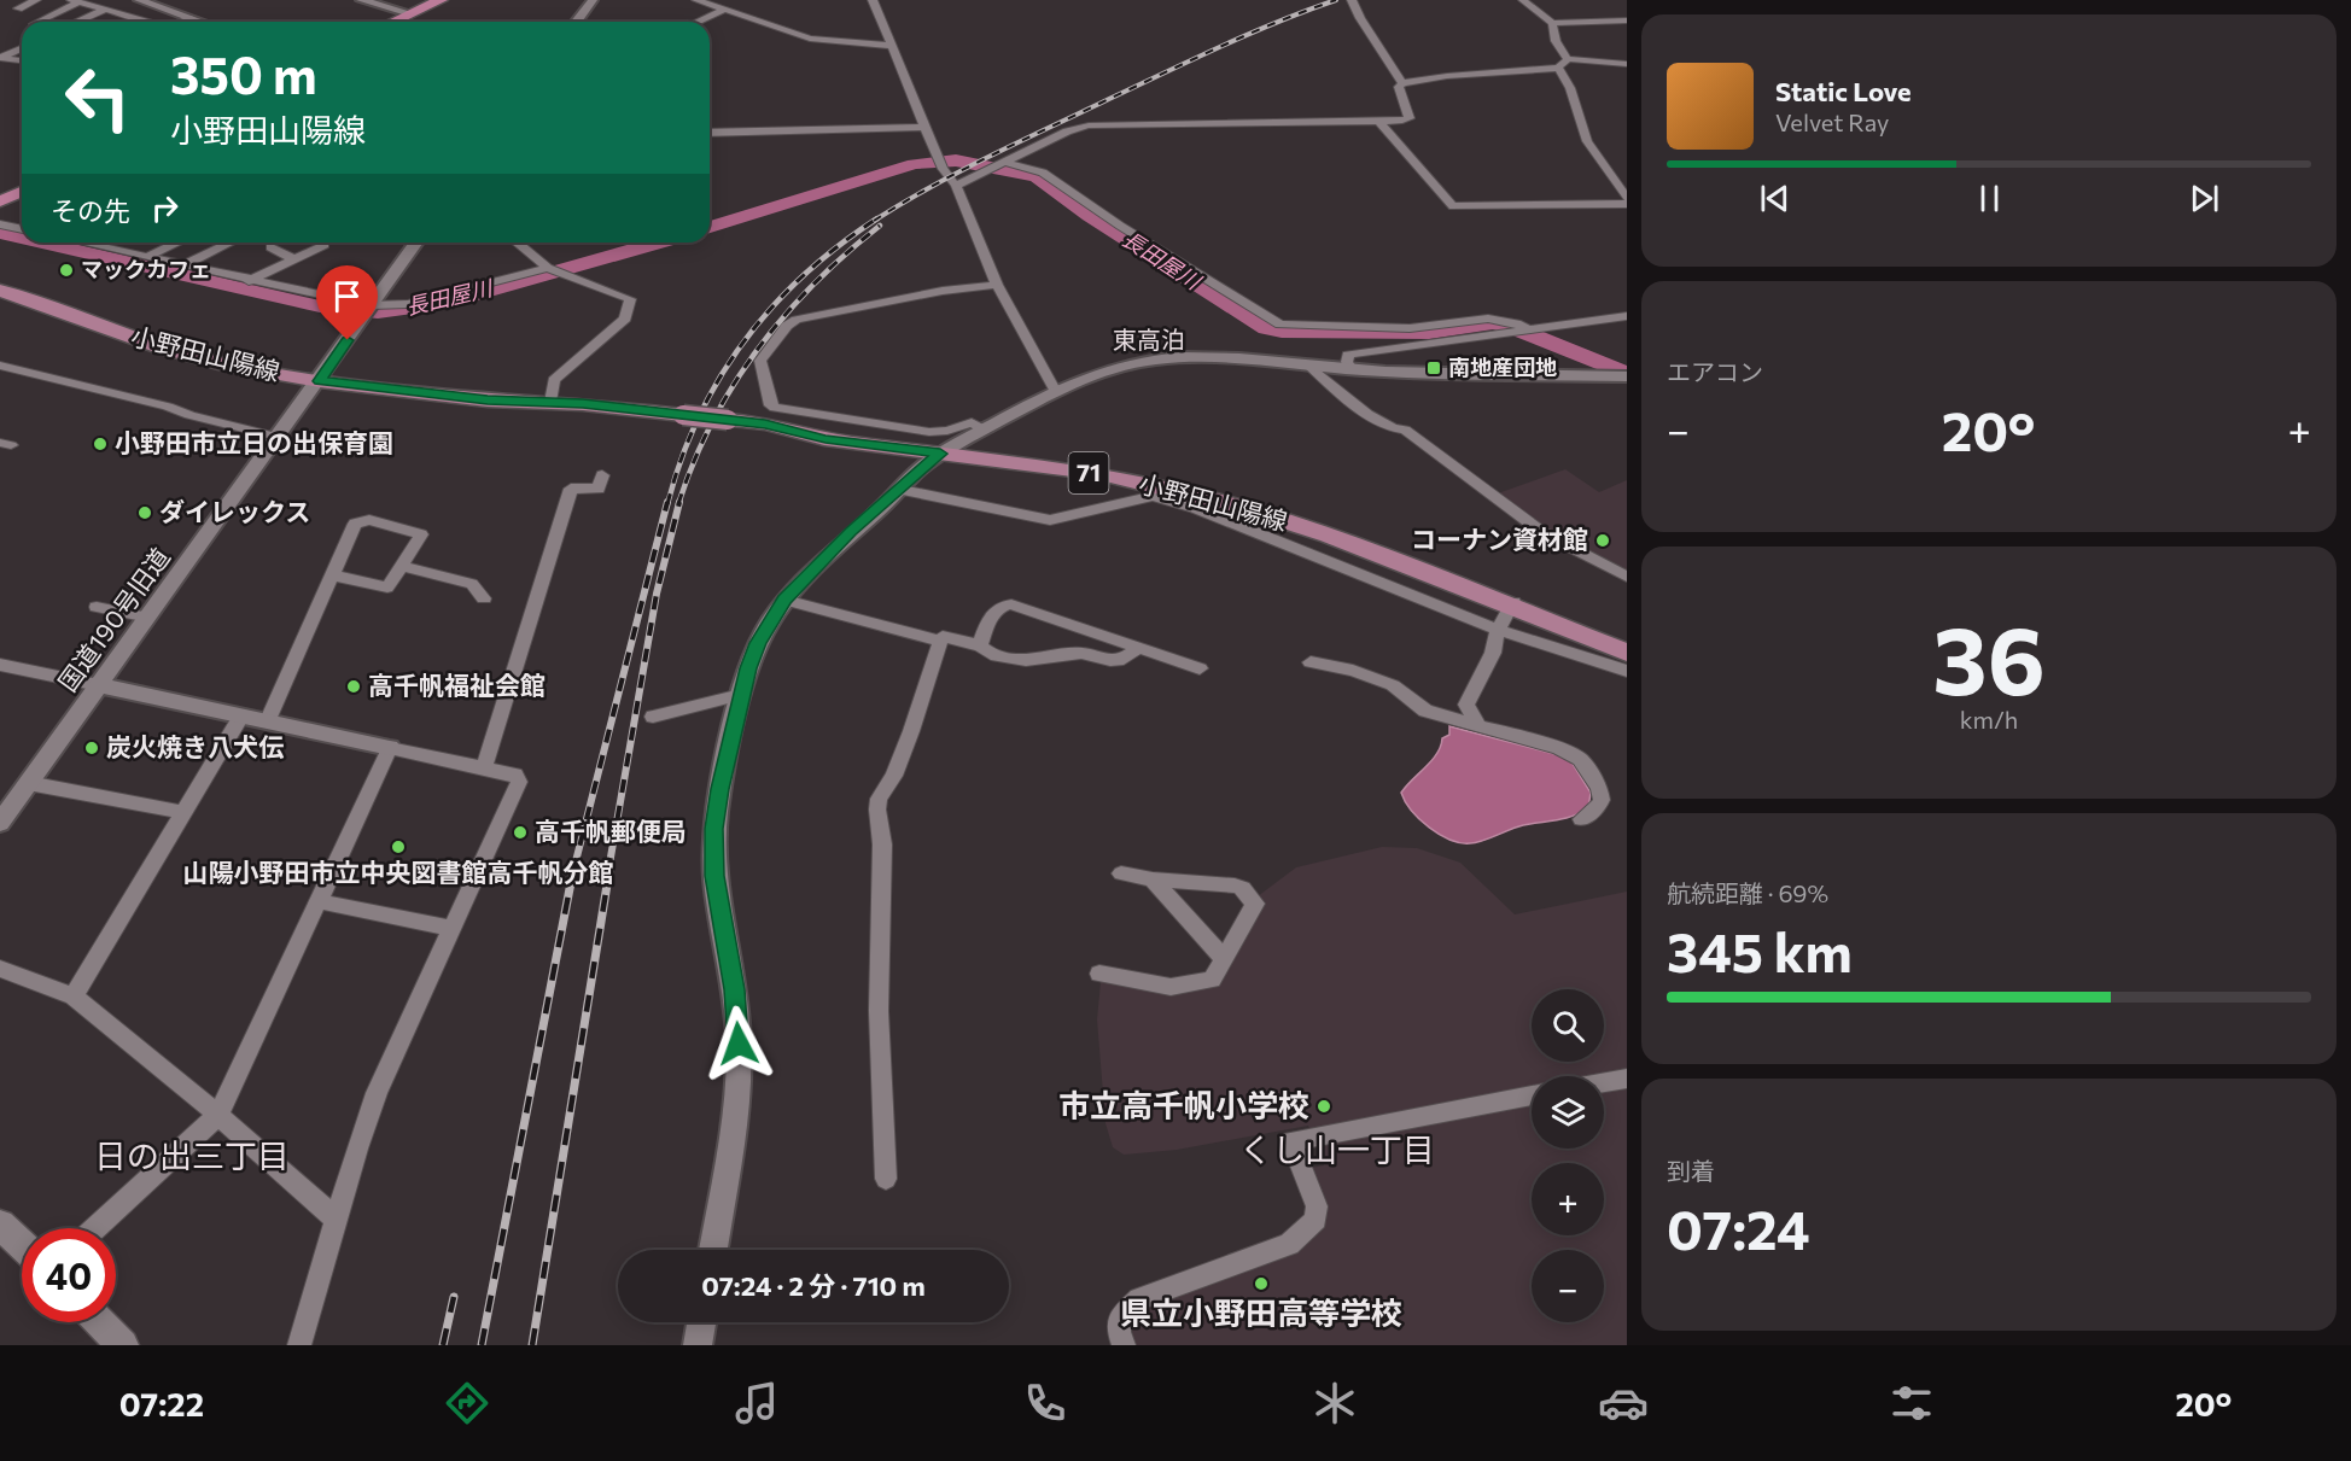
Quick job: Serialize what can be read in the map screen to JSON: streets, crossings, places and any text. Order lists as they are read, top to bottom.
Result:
{
  "streets": {
    "main road": ["小野田山陽線", "71"],
    "street": ["国道190号旧道"]
  },
  "crossings": [
    ["小野田山陽線", "国道190号旧道"]
  ],
  "districts": ["東高泊", "くし山一丁目", "日の出三丁目"],
  "water": ["長田屋川"],
  "places": {
    "other": [
      "マックカフェ",
      "小野田市立日の出保育園",
      "ダイレックス",
      "コーナン資材館",
      "高千帆福祉会館",
      "炭火焼き八犬伝",
      "高千帆郵便局",
      "山陽小野田市立中央図書館高千帆分館",
      "市立高千帆小学校",
      "県立小野田高等学校"
    ],
    "transit": ["南地産団地"]
  },
  "page": {
    "turn": ["350 m", "小野田山陽線"],
    "song": ["Static Love", "Velvet Ray"],
    "then": "その先",
    "tile": [
      "エアコン",
      ["36", "km/h"],
      ["航続距離 · 69%", "345 km"],
      ["到着", "07:24"]
    ],
    "heat": ["−", "20°", "+"],
    "map_buttons": ["+", "−"],
    "limit": "40",
    "trip": "07:24 · 2 分 · 710 m",
    "tabs": ["07:22", "20°"]
  }
}
